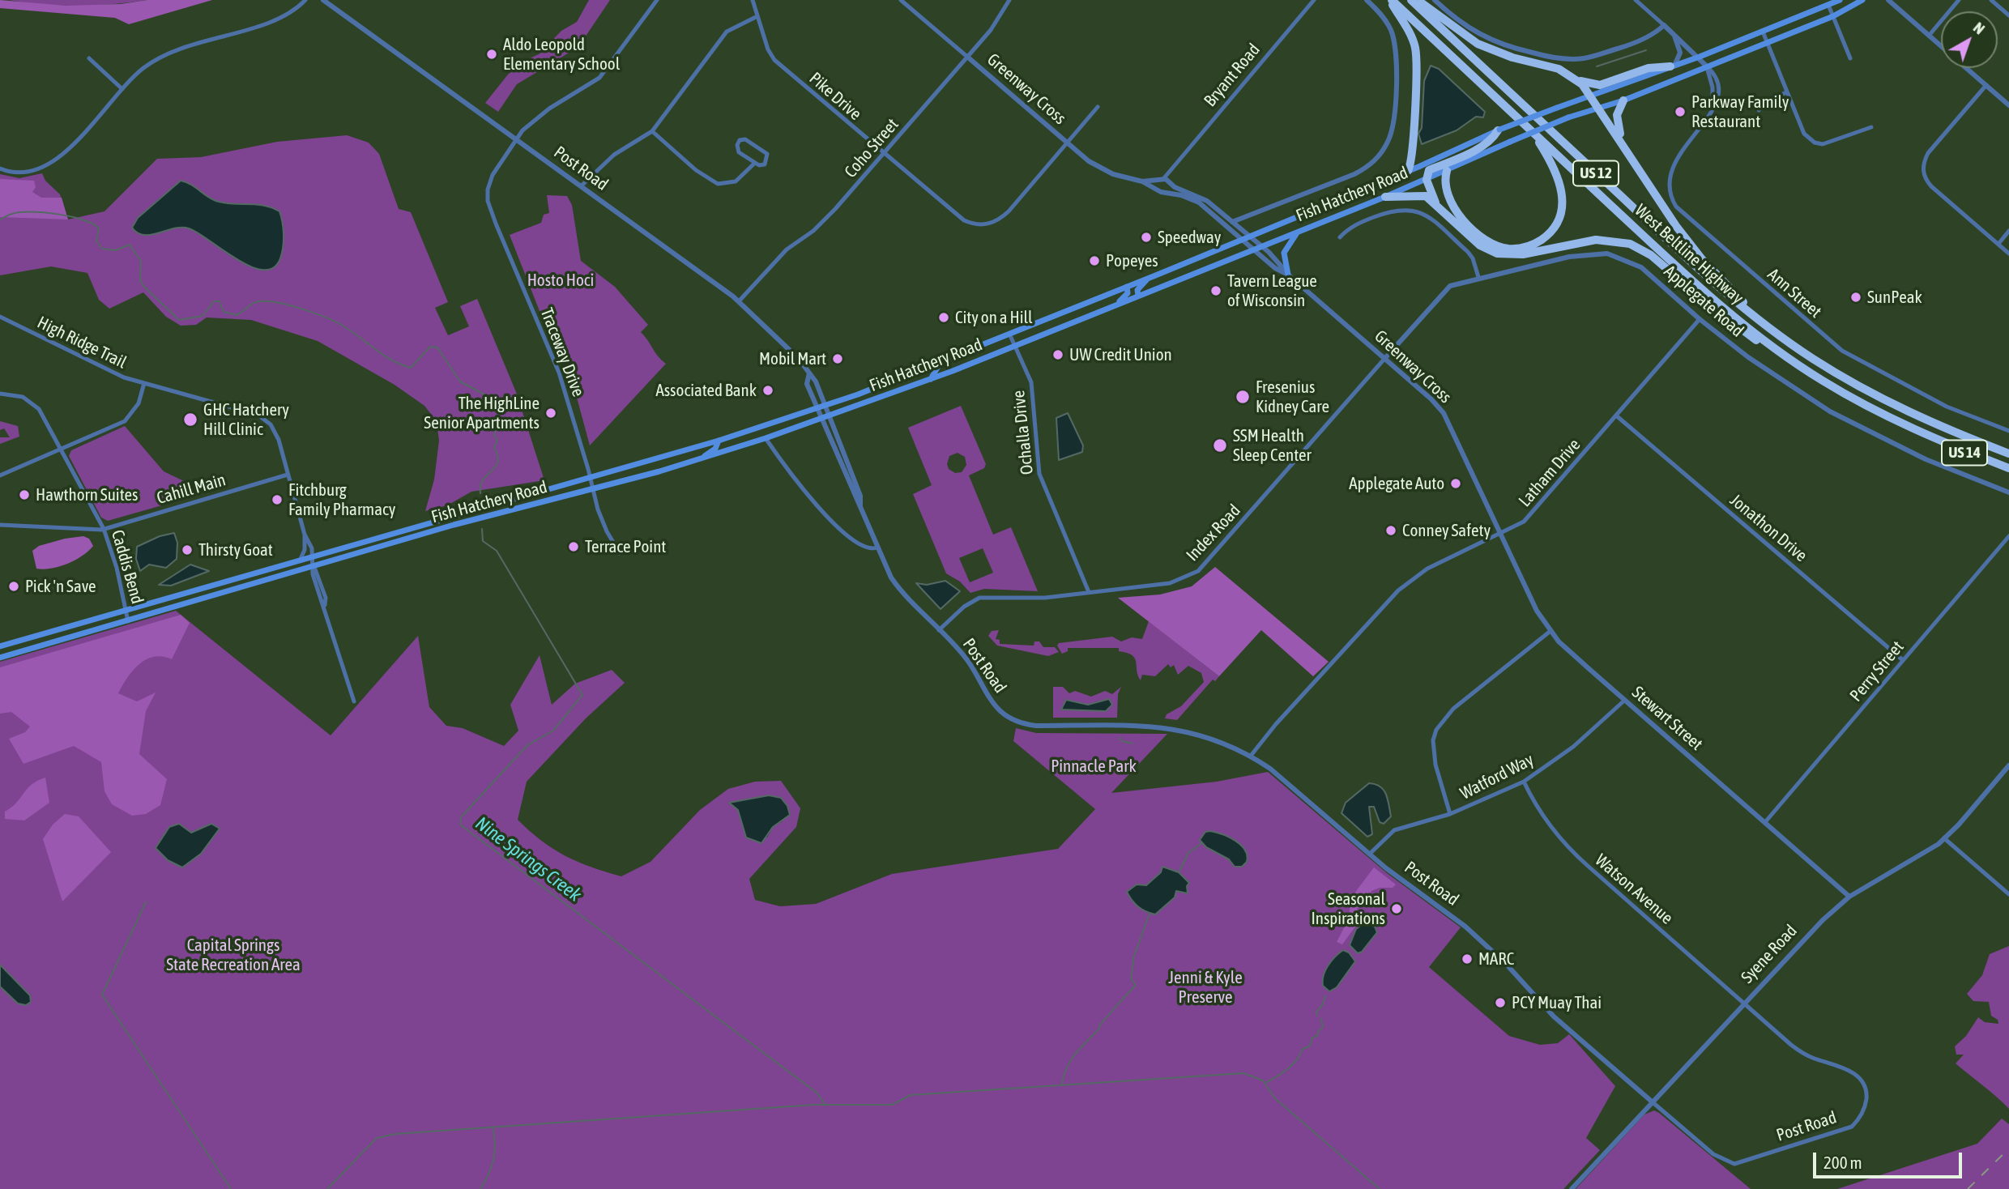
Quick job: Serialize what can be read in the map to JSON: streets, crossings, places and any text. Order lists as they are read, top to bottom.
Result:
{
  "streets": {
    "highway": ["US 12", "West Beltline Highway", "US 14"],
    "main road": ["Fish Hatchery Road"],
    "street": [
      "Bryant Road",
      "Greenway Cross",
      "Pike Drive",
      "Coho Street",
      "Post Road",
      "Ann Street",
      "Applegate Road",
      "High Ridge Trail",
      "Traceway Drive",
      "Ochalla Drive",
      "Latham Drive",
      "Cahill Main",
      "Jonathon Drive",
      "Index Road",
      "Caddis Bend",
      "Perry Street",
      "Stewart Street",
      "Watford Way",
      "Watson Avenue",
      "Syene Road"
    ]
  },
  "crossings": [
    ["Bryant Road", "Greenway Cross"],
    ["Greenway Cross", "Pike Drive"],
    ["Greenway Cross", "Coho Street"],
    ["Greenway Cross", "Fish Hatchery Road"],
    ["Greenway Cross", "Applegate Road"],
    ["Greenway Cross", "Latham Drive"],
    ["Greenway Cross", "Index Road"],
    ["Greenway Cross", "Stewart Street"],
    ["Pike Drive", "Coho Street"],
    ["Coho Street", "Post Road"],
    ["Post Road", "Fish Hatchery Road"],
    ["Post Road", "Traceway Drive"],
    ["Post Road", "Latham Drive"],
    ["Post Road", "Index Road"],
    ["Post Road", "Watford Way"],
    ["Post Road", "Watson Avenue"],
    ["Post Road", "Syene Road"],
    ["Fish Hatchery Road", "Ann Street"],
    ["Fish Hatchery Road", "High Ridge Trail"],
    ["Fish Hatchery Road", "Traceway Drive"],
    ["Fish Hatchery Road", "Ochalla Drive"],
    ["Fish Hatchery Road", "Caddis Bend"],
    ["West Beltline Highway", "US 14"],
    ["Applegate Road", "Latham Drive"],
    ["Applegate Road", "Index Road"],
    ["High Ridge Trail", "Cahill Main"],
    ["Ochalla Drive", "Index Road"],
    ["Latham Drive", "Jonathon Drive"],
    ["Latham Drive", "Stewart Street"],
    ["Cahill Main", "Caddis Bend"],
    ["Jonathon Drive", "Perry Street"],
    ["Perry Street", "Stewart Street"],
    ["Stewart Street", "Watford Way"],
    ["Stewart Street", "Syene Road"],
    ["Watford Way", "Watson Avenue"],
    ["Watson Avenue", "Syene Road"]
  ],
  "water": ["Nine Springs Creek"],
  "parks": [
    "Hosto Hoci",
    "Pinnacle Park",
    "Capital Springs State Recreation Area",
    "Jenni & Kyle Preserve"
  ],
  "places": [
    "Aldo Leopold Elementary School",
    "Parkway Family Restaurant",
    "Speedway",
    "Popeyes",
    "Tavern League of Wisconsin",
    "SunPeak",
    "City on a Hill",
    "UW Credit Union",
    "Mobil Mart",
    "Associated Bank",
    "Fresenius Kidney Care",
    "The HighLine Senior Apartments",
    "GHC Hatchery Hill Clinic",
    "SSM Health Sleep Center",
    "Applegate Auto",
    "Hawthorn Suites",
    "Fitchburg Family Pharmacy",
    "Conney Safety",
    "Terrace Point",
    "Thirsty Goat",
    "Pick 'n Save",
    "Seasonal Inspirations",
    "MARC",
    "PCY Muay Thai"
  ],
  "scale_bar": "200 m",
  "north": "top right"
}
